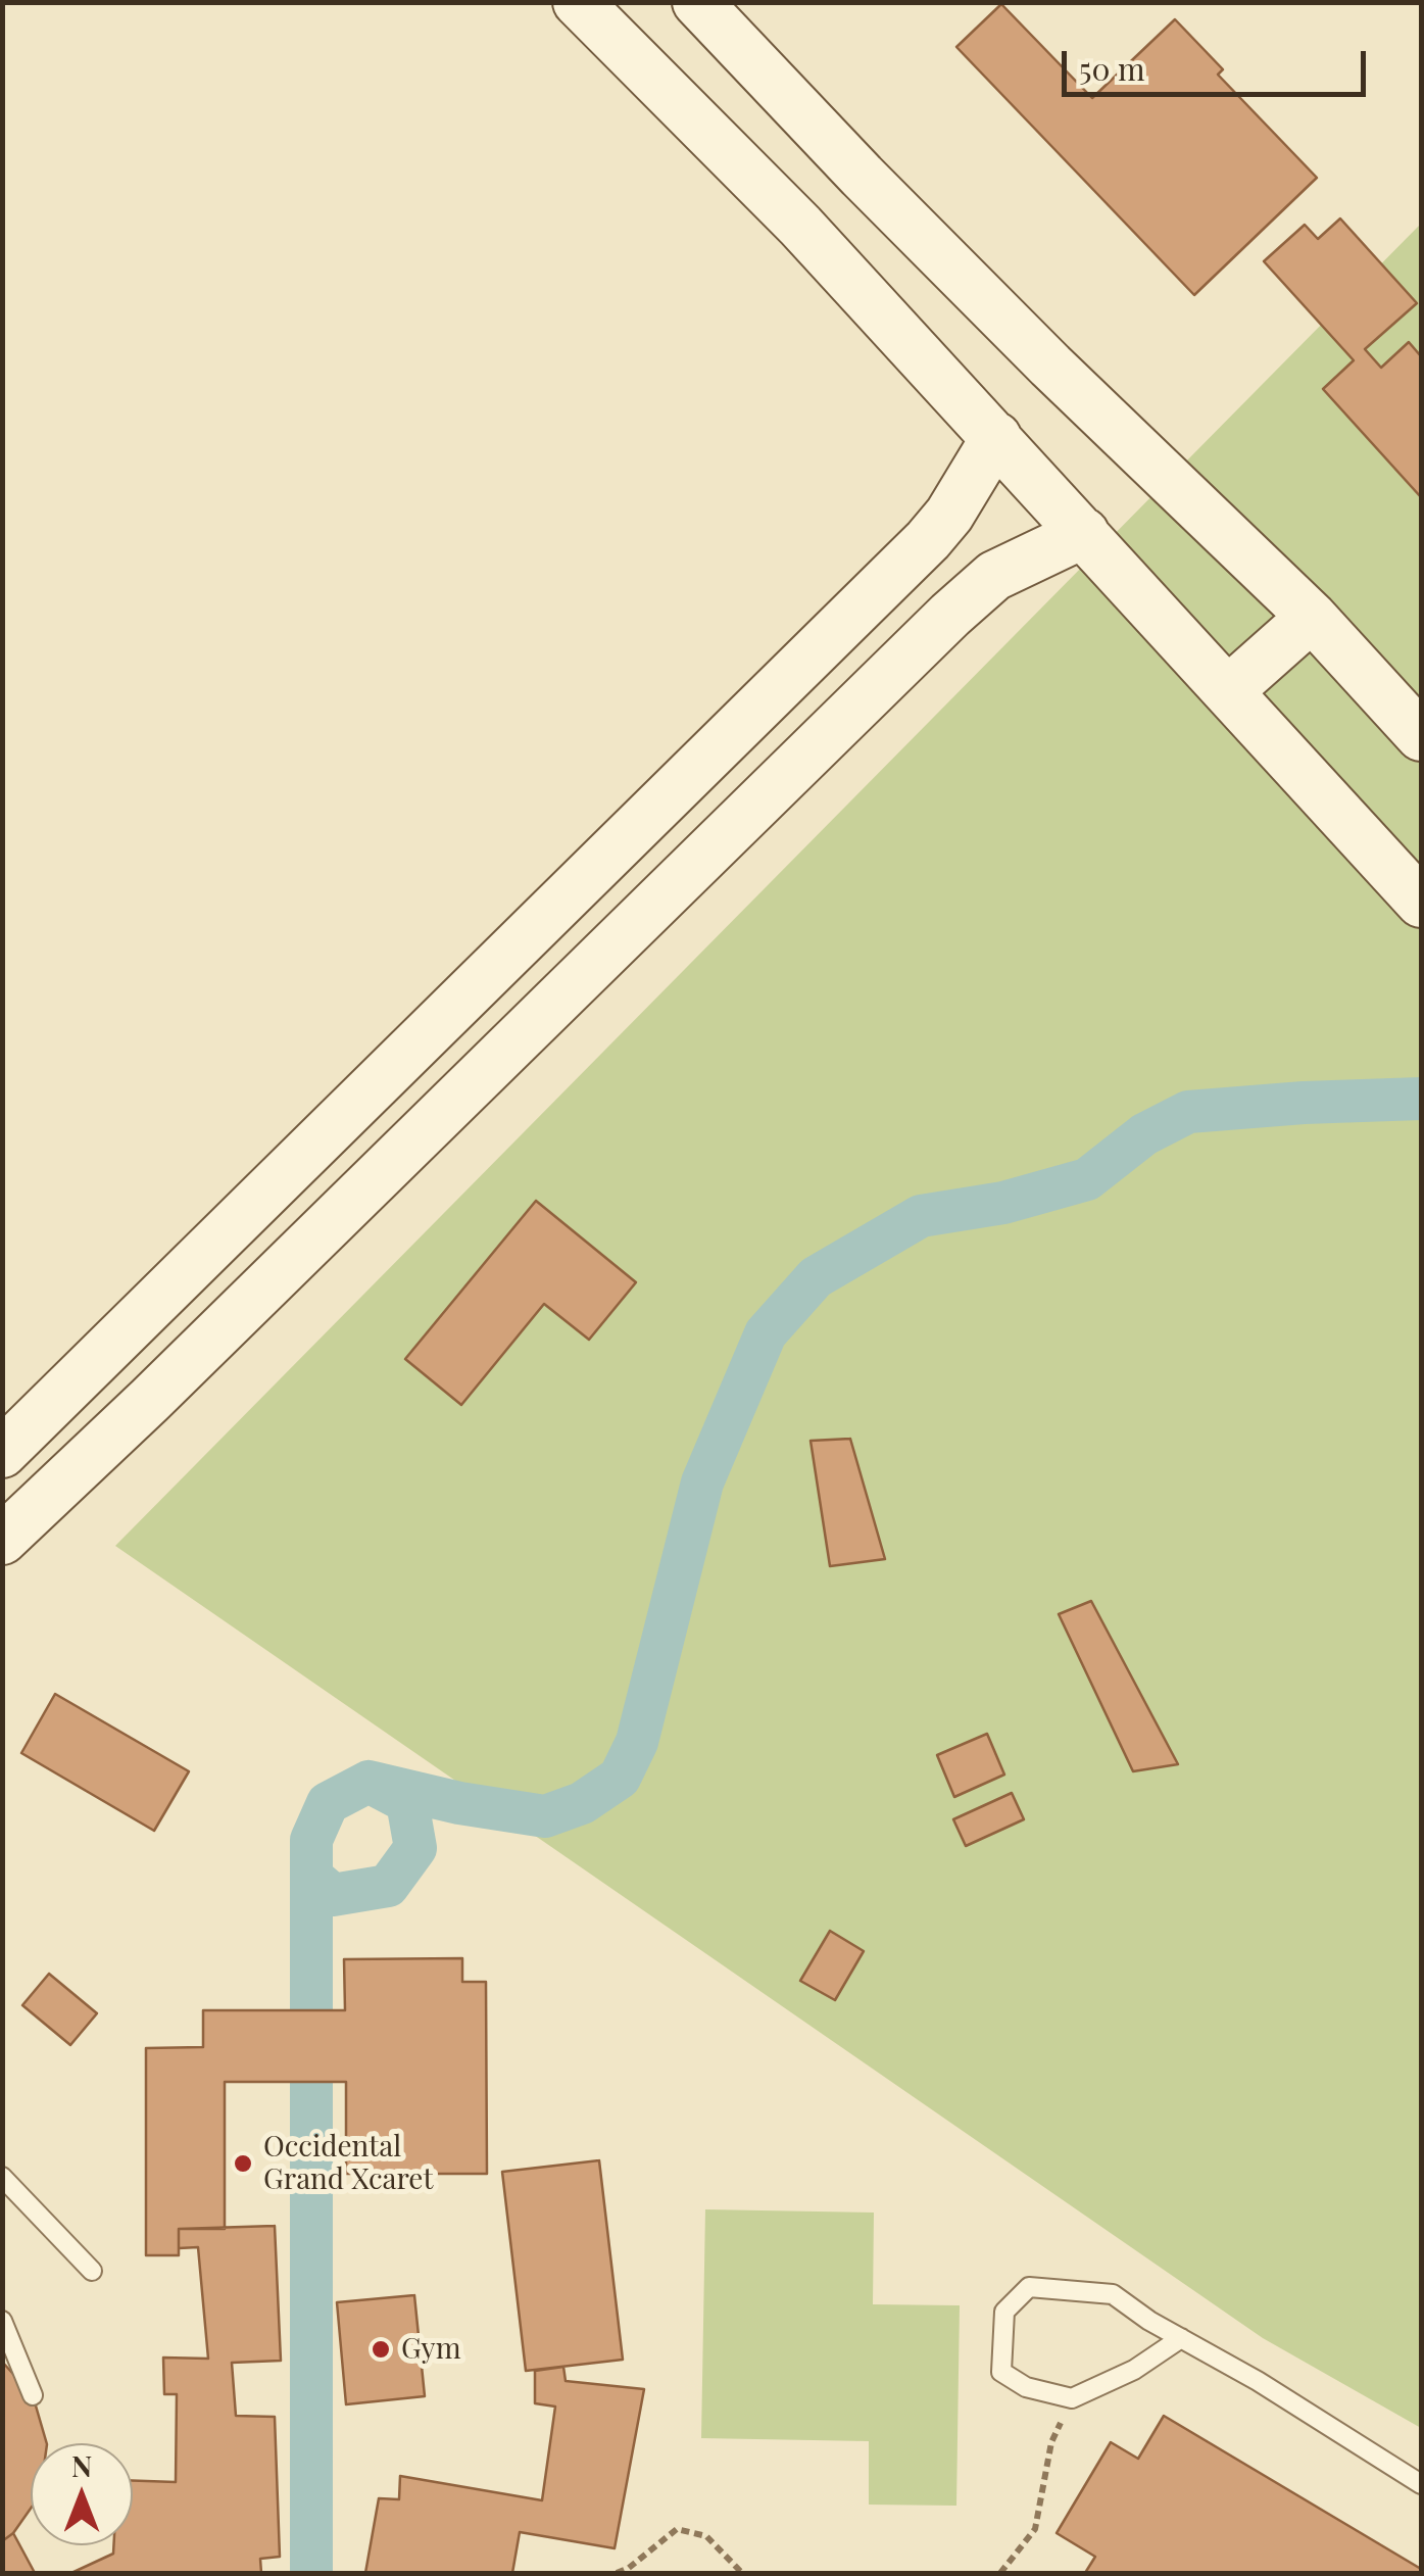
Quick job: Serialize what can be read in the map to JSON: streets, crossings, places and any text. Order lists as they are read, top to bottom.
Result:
{
  "places": ["Occidental Grand Xcaret", "Gym"],
  "scale_bar": "50 m",
  "north": "top"
}
